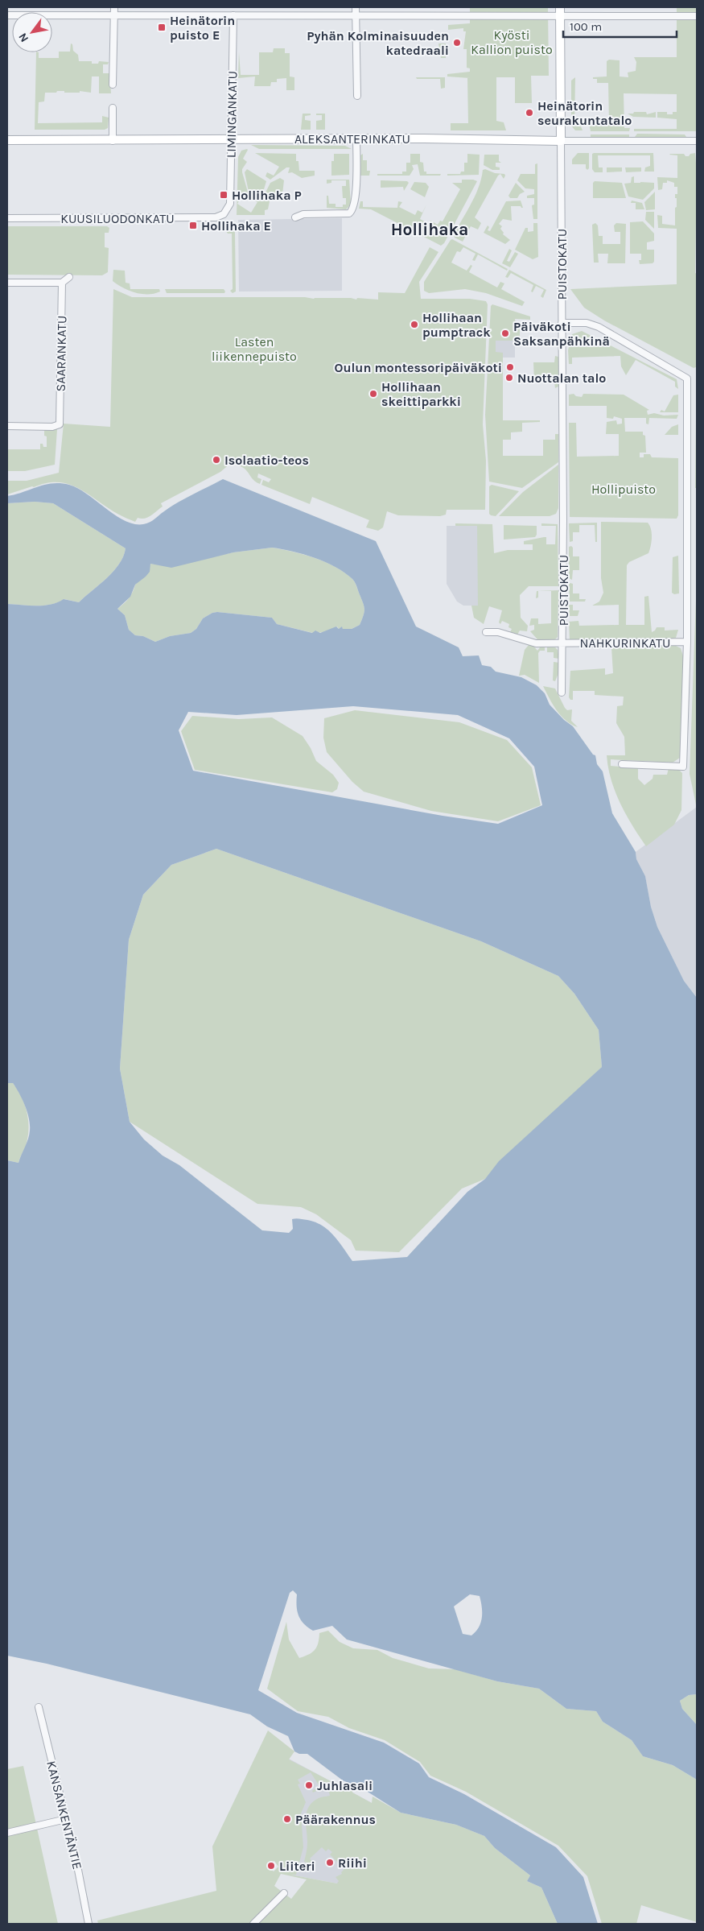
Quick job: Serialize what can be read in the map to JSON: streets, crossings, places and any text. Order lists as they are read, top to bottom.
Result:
{
  "streets": {
    "main road": ["ALEKSANTERINKATU", "PUISTOKATU"],
    "street": [
      "LIMINGANKATU",
      "KUUSILUODONKATU",
      "SAARANKATU",
      "NAHKURINKATU",
      "KANSANKENTÄNTIE"
    ]
  },
  "crossings": [
    ["LIMINGANKATU", "ALEKSANTERINKATU"],
    ["LIMINGANKATU", "KUUSILUODONKATU"],
    ["ALEKSANTERINKATU", "PUISTOKATU"],
    ["PUISTOKATU", "NAHKURINKATU"]
  ],
  "districts": ["Hollihaka"],
  "parks": ["Kyösti Kallion puisto", "Lasten liikennepuisto", "Hollipuisto"],
  "places": {
    "transit": ["Heinätorin puisto E", "Hollihaka P", "Hollihaka E"],
    "other": [
      "Pyhän Kolminaisuuden katedraali",
      "Heinätorin seurakuntatalo",
      "Hollihaan pumptrack",
      "Päiväkoti Saksanpähkinä",
      "Oulun montessoripäiväkoti",
      "Nuottalan talo",
      "Hollihaan skeittiparkki",
      "Isolaatio-teos",
      "Juhlasali",
      "Päärakennus",
      "Riihi",
      "Liiteri"
    ]
  },
  "scale_bar": "100 m",
  "north": "bottom left"
}
